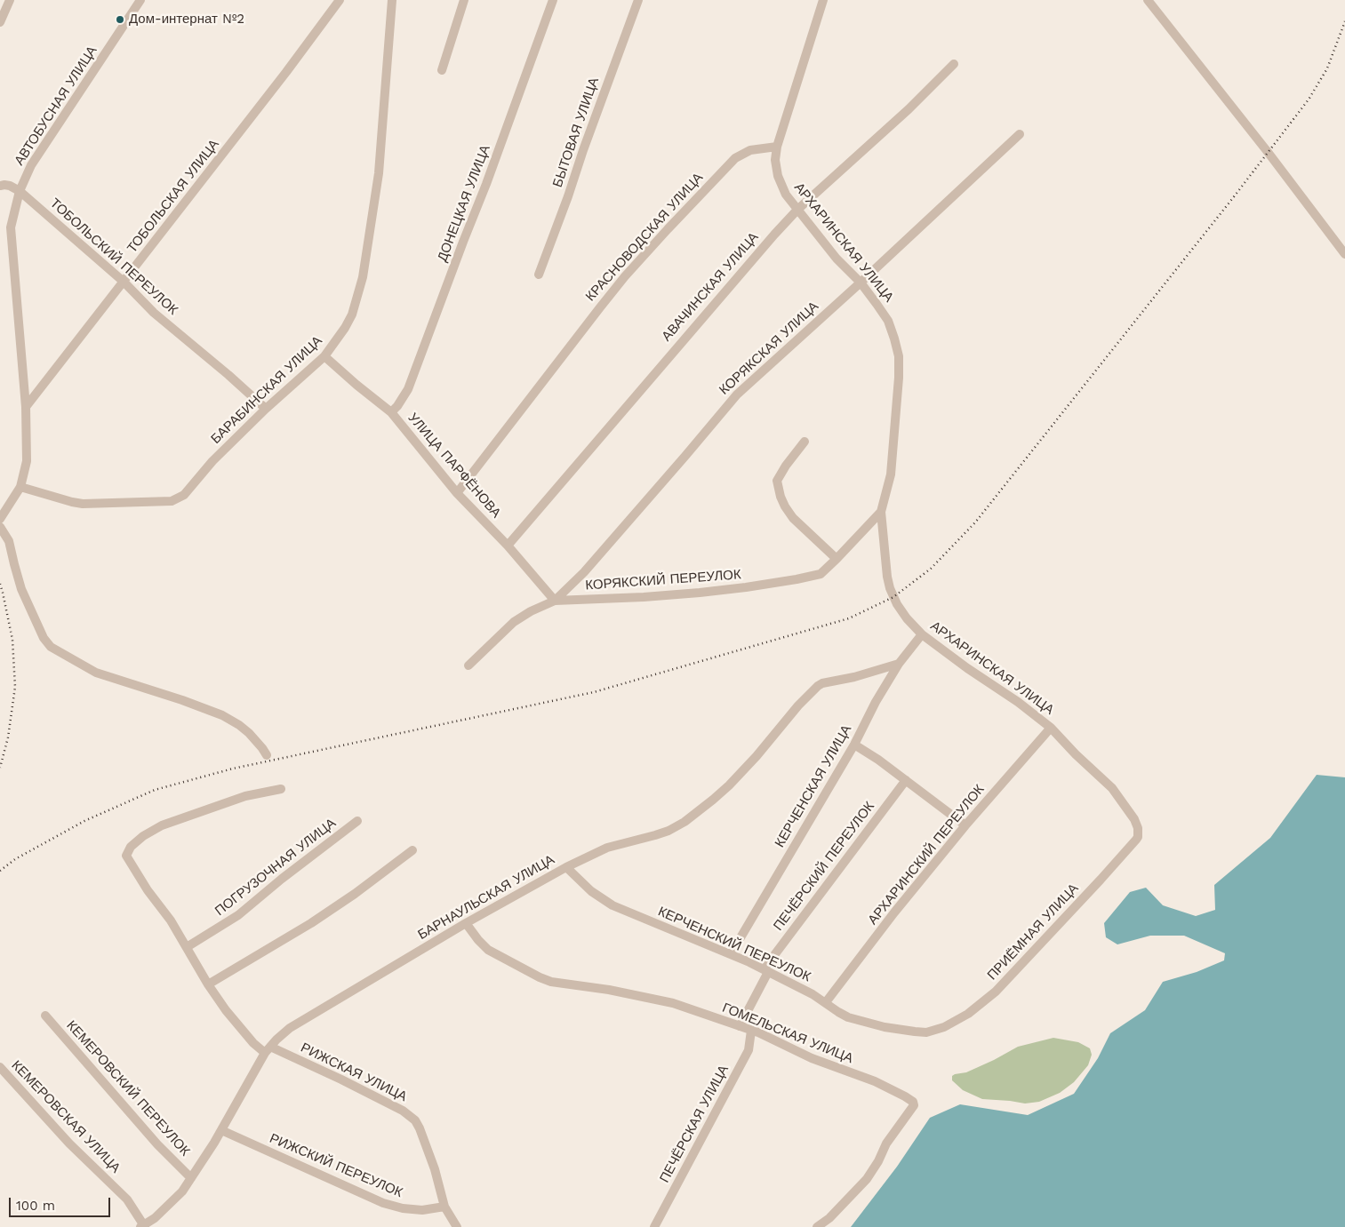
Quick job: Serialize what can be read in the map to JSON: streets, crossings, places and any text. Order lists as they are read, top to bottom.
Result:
{
  "streets": {
    "street": [
      "АВТОБУСНАЯ УЛИЦА",
      "БЫТОВАЯ УЛИЦА",
      "ТОБОЛЬСКАЯ УЛИЦА",
      "ДОНЕЦКАЯ УЛИЦА",
      "КРАСНОВОДСКАЯ УЛИЦА",
      "АРХАРИНСКАЯ УЛИЦА",
      "ТОБОЛЬСКИЙ ПЕРЕУЛОК",
      "АВАЧИНСКАЯ УЛИЦА",
      "КОРЯКСКАЯ УЛИЦА",
      "БАРАБИНСКАЯ УЛИЦА",
      "УЛИЦА ПАРФЁНОВА",
      "КОРЯКСКИЙ ПЕРЕУЛОК",
      "КЕРЧЕНСКАЯ УЛИЦА",
      "АРХАРИНСКИЙ ПЕРЕУЛОК",
      "ПЕЧЁРСКИЙ ПЕРЕУЛОК",
      "ПОГРУЗОЧНАЯ УЛИЦА",
      "БАРНАУЛЬСКАЯ УЛИЦА",
      "ПРИЁМНАЯ УЛИЦА",
      "КЕРЧЕНСКИЙ ПЕРЕУЛОК",
      "ГОМЕЛЬСКАЯ УЛИЦА",
      "РИЖСКАЯ УЛИЦА",
      "КЕМЕРОВСКИЙ ПЕРЕУЛОК",
      "КЕМЕРОВСКАЯ УЛИЦА",
      "ПЕЧЁРСКАЯ УЛИЦА",
      "РИЖСКИЙ ПЕРЕУЛОК"
    ]
  },
  "crossings": [
    ["АВТОБУСНАЯ УЛИЦА", "ТОБОЛЬСКАЯ УЛИЦА"],
    ["АВТОБУСНАЯ УЛИЦА", "ТОБОЛЬСКИЙ ПЕРЕУЛОК"],
    ["АВТОБУСНАЯ УЛИЦА", "БАРАБИНСКАЯ УЛИЦА"],
    ["ТОБОЛЬСКАЯ УЛИЦА", "ТОБОЛЬСКИЙ ПЕРЕУЛОК"],
    ["ДОНЕЦКАЯ УЛИЦА", "УЛИЦА ПАРФЁНОВА"],
    ["КРАСНОВОДСКАЯ УЛИЦА", "АРХАРИНСКАЯ УЛИЦА"],
    ["КРАСНОВОДСКАЯ УЛИЦА", "УЛИЦА ПАРФЁНОВА"],
    ["АРХАРИНСКАЯ УЛИЦА", "АВАЧИНСКАЯ УЛИЦА"],
    ["АРХАРИНСКАЯ УЛИЦА", "КОРЯКСКАЯ УЛИЦА"],
    ["АРХАРИНСКАЯ УЛИЦА", "КОРЯКСКИЙ ПЕРЕУЛОК"],
    ["АРХАРИНСКАЯ УЛИЦА", "КЕРЧЕНСКАЯ УЛИЦА"],
    ["АРХАРИНСКАЯ УЛИЦА", "АРХАРИНСКИЙ ПЕРЕУЛОК"],
    ["АРХАРИНСКАЯ УЛИЦА", "ПРИЁМНАЯ УЛИЦА"],
    ["ТОБОЛЬСКИЙ ПЕРЕУЛОК", "БАРАБИНСКАЯ УЛИЦА"],
    ["АВАЧИНСКАЯ УЛИЦА", "УЛИЦА ПАРФЁНОВА"],
    ["КОРЯКСКАЯ УЛИЦА", "УЛИЦА ПАРФЁНОВА"],
    ["КОРЯКСКАЯ УЛИЦА", "КОРЯКСКИЙ ПЕРЕУЛОК"],
    ["БАРАБИНСКАЯ УЛИЦА", "УЛИЦА ПАРФЁНОВА"],
    ["УЛИЦА ПАРФЁНОВА", "КОРЯКСКИЙ ПЕРЕУЛОК"],
    ["КЕРЧЕНСКАЯ УЛИЦА", "БАРНАУЛЬСКАЯ УЛИЦА"],
    ["КЕРЧЕНСКАЯ УЛИЦА", "КЕРЧЕНСКИЙ ПЕРЕУЛОК"],
    ["АРХАРИНСКИЙ ПЕРЕУЛОК", "КЕРЧЕНСКИЙ ПЕРЕУЛОК"],
    ["ПЕЧЁРСКИЙ ПЕРЕУЛОК", "КЕРЧЕНСКИЙ ПЕРЕУЛОК"],
    ["ПЕЧЁРСКИЙ ПЕРЕУЛОК", "ГОМЕЛЬСКАЯ УЛИЦА"],
    ["ПОГРУЗОЧНАЯ УЛИЦА", "РИЖСКАЯ УЛИЦА"],
    ["БАРНАУЛЬСКАЯ УЛИЦА", "КЕРЧЕНСКИЙ ПЕРЕУЛОК"],
    ["БАРНАУЛЬСКАЯ УЛИЦА", "ГОМЕЛЬСКАЯ УЛИЦА"],
    ["БАРНАУЛЬСКАЯ УЛИЦА", "РИЖСКАЯ УЛИЦА"],
    ["БАРНАУЛЬСКАЯ УЛИЦА", "КЕМЕРОВСКИЙ ПЕРЕУЛОК"],
    ["БАРНАУЛЬСКАЯ УЛИЦА", "КЕМЕРОВСКАЯ УЛИЦА"],
    ["БАРНАУЛЬСКАЯ УЛИЦА", "РИЖСКИЙ ПЕРЕУЛОК"],
    ["ПРИЁМНАЯ УЛИЦА", "КЕРЧЕНСКИЙ ПЕРЕУЛОК"],
    ["ГОМЕЛЬСКАЯ УЛИЦА", "ПЕЧЁРСКАЯ УЛИЦА"],
    ["РИЖСКАЯ УЛИЦА", "РИЖСКИЙ ПЕРЕУЛОК"]
  ],
  "places": ["Дом-интернат №2"],
  "scale_bar": "100 m"
}
